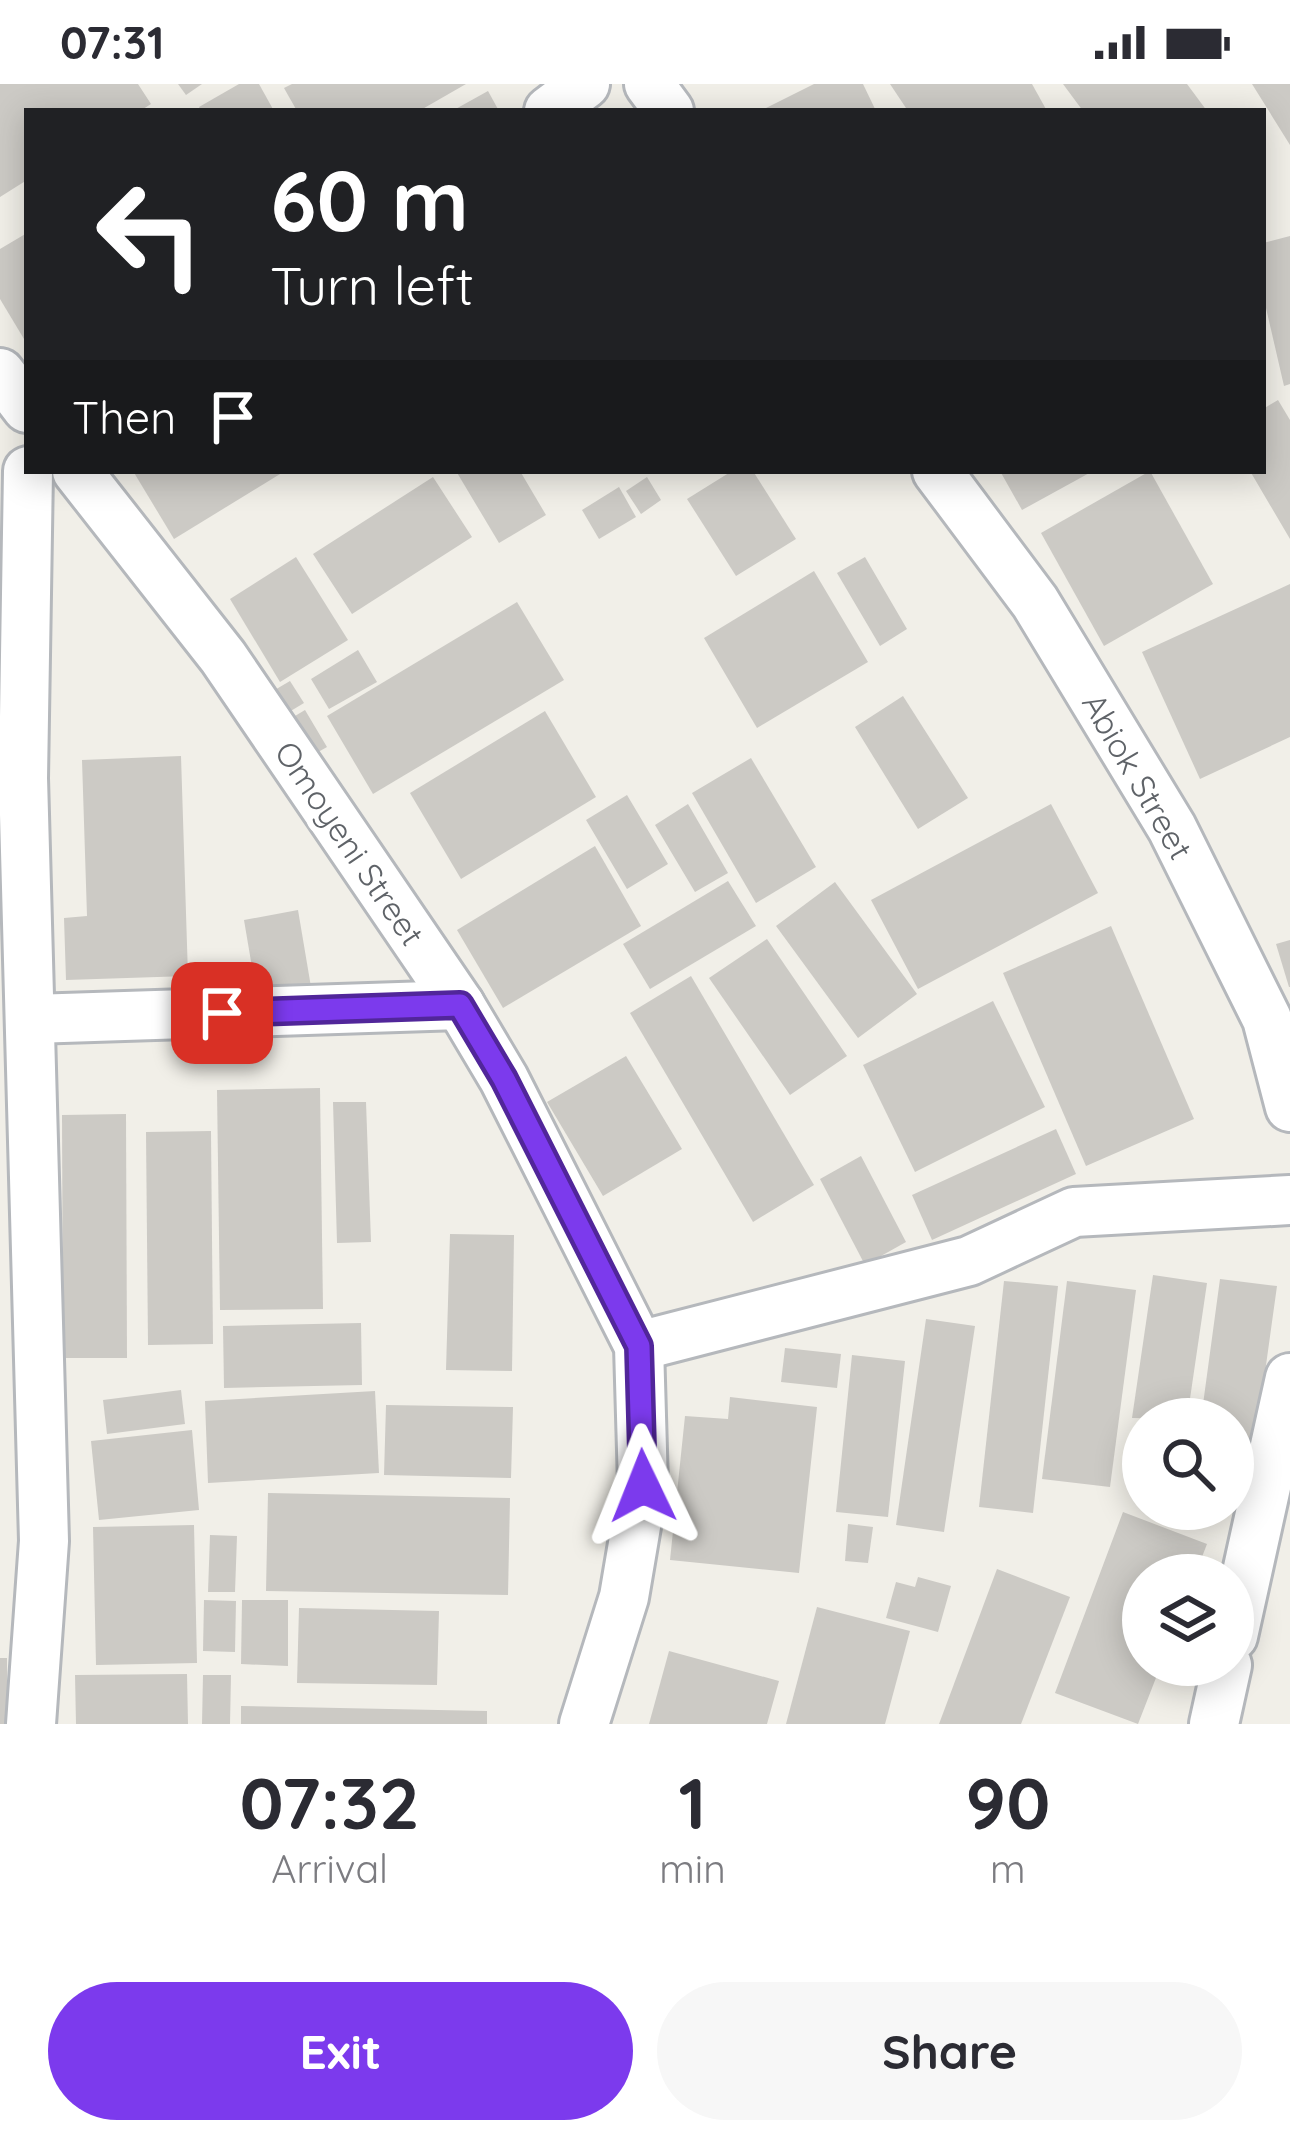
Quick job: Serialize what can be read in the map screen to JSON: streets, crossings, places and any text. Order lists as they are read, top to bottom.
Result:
{
  "streets": {
    "street": ["Abiok Street", "Omoyeni Street"]
  },
  "page": {
    "status": "07:31",
    "turn": ["60 m", "Turn left"],
    "then": "Then",
    "eta": [
      "07:32",
      "Arrival",
      "1",
      "min",
      "90",
      "m"
    ],
    "buttons": ["Exit", "Share"]
  }
}
